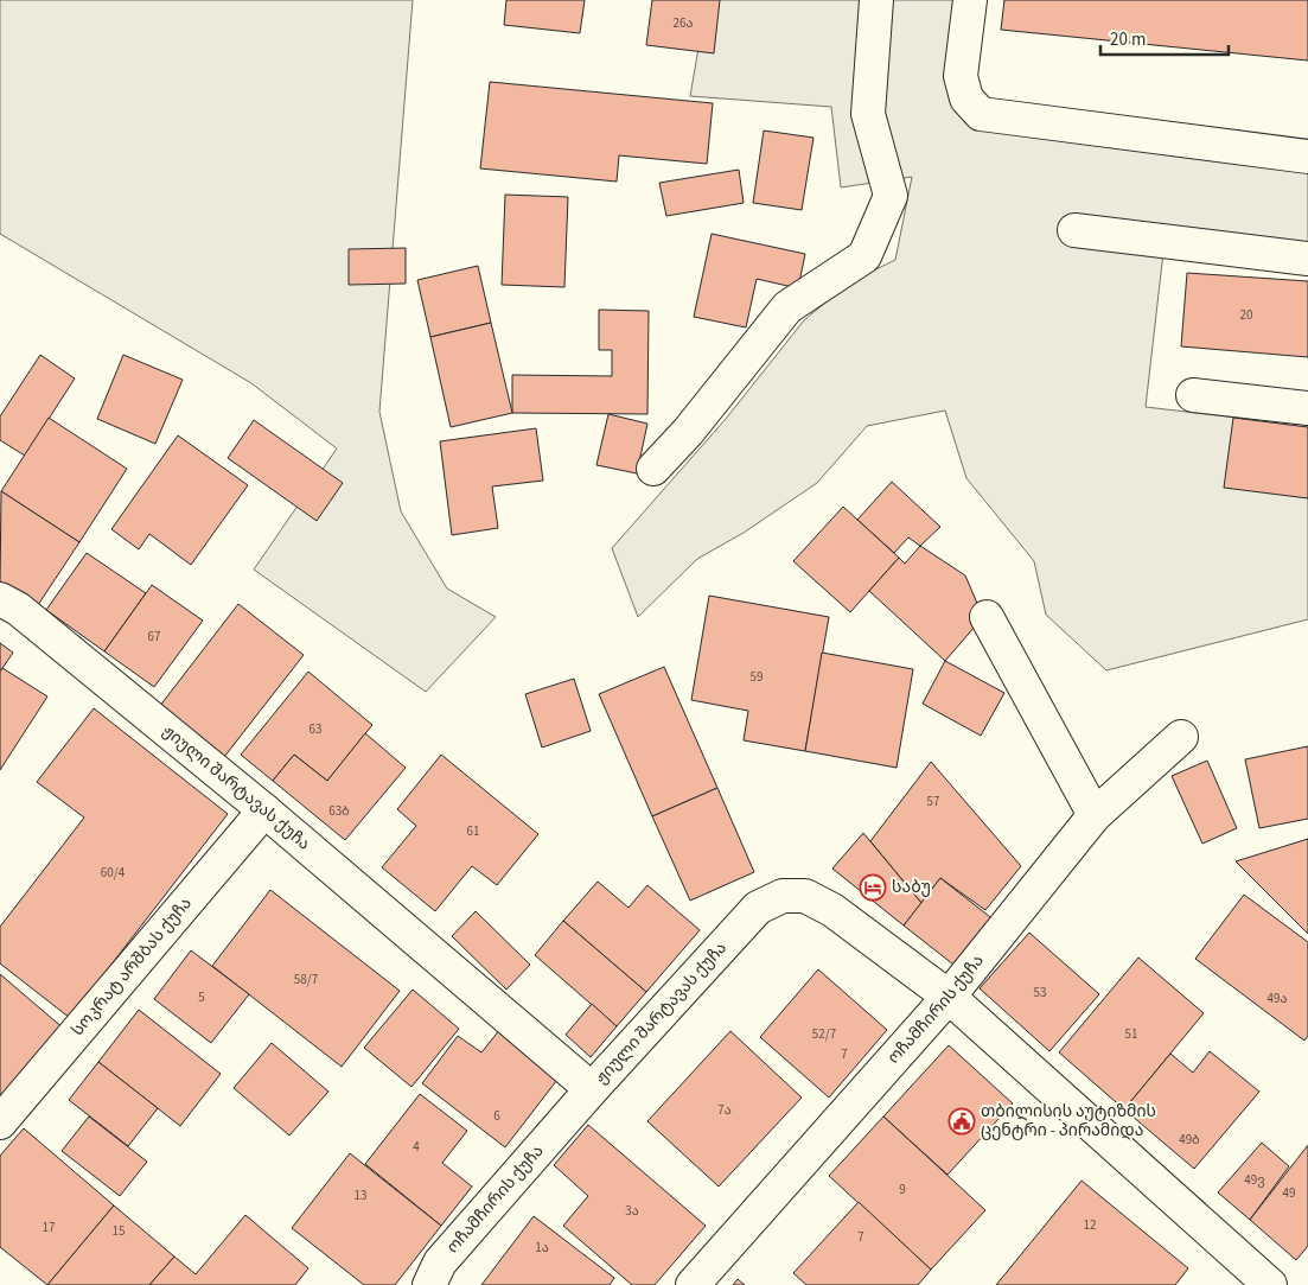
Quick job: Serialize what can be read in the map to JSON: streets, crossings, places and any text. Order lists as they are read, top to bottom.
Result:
{
  "streets": {
    "street": ["ჟიული შარტავას ქუჩა", "სოკრატ არშბას ქუჩა", "ოჩამჩირის ქუჩა"]
  },
  "crossings": [
    ["ჟიული შარტავას ქუჩა", "სოკრატ არშბას ქუჩა"],
    ["ჟიული შარტავას ქუჩა", "ოჩამჩირის ქუჩა"]
  ],
  "places": {
    "hotel": ["საბუ"],
    "public building": ["თბილისის აუტიზმის ცენტრი - პირამიდა"]
  },
  "house_numbers": [
    "26ა",
    "20",
    "67",
    "59",
    "63",
    "57",
    "63ბ",
    "61",
    "60/4",
    "58/7",
    "53",
    "5",
    "49ა",
    "52/7",
    "51",
    "7",
    "7ა",
    "6",
    "49ბ",
    "4",
    "49ვ",
    "9",
    "49",
    "13",
    "3ა",
    "12",
    "17",
    "15",
    "7",
    "1ა"
  ],
  "scale_bar": "20 m"
}
